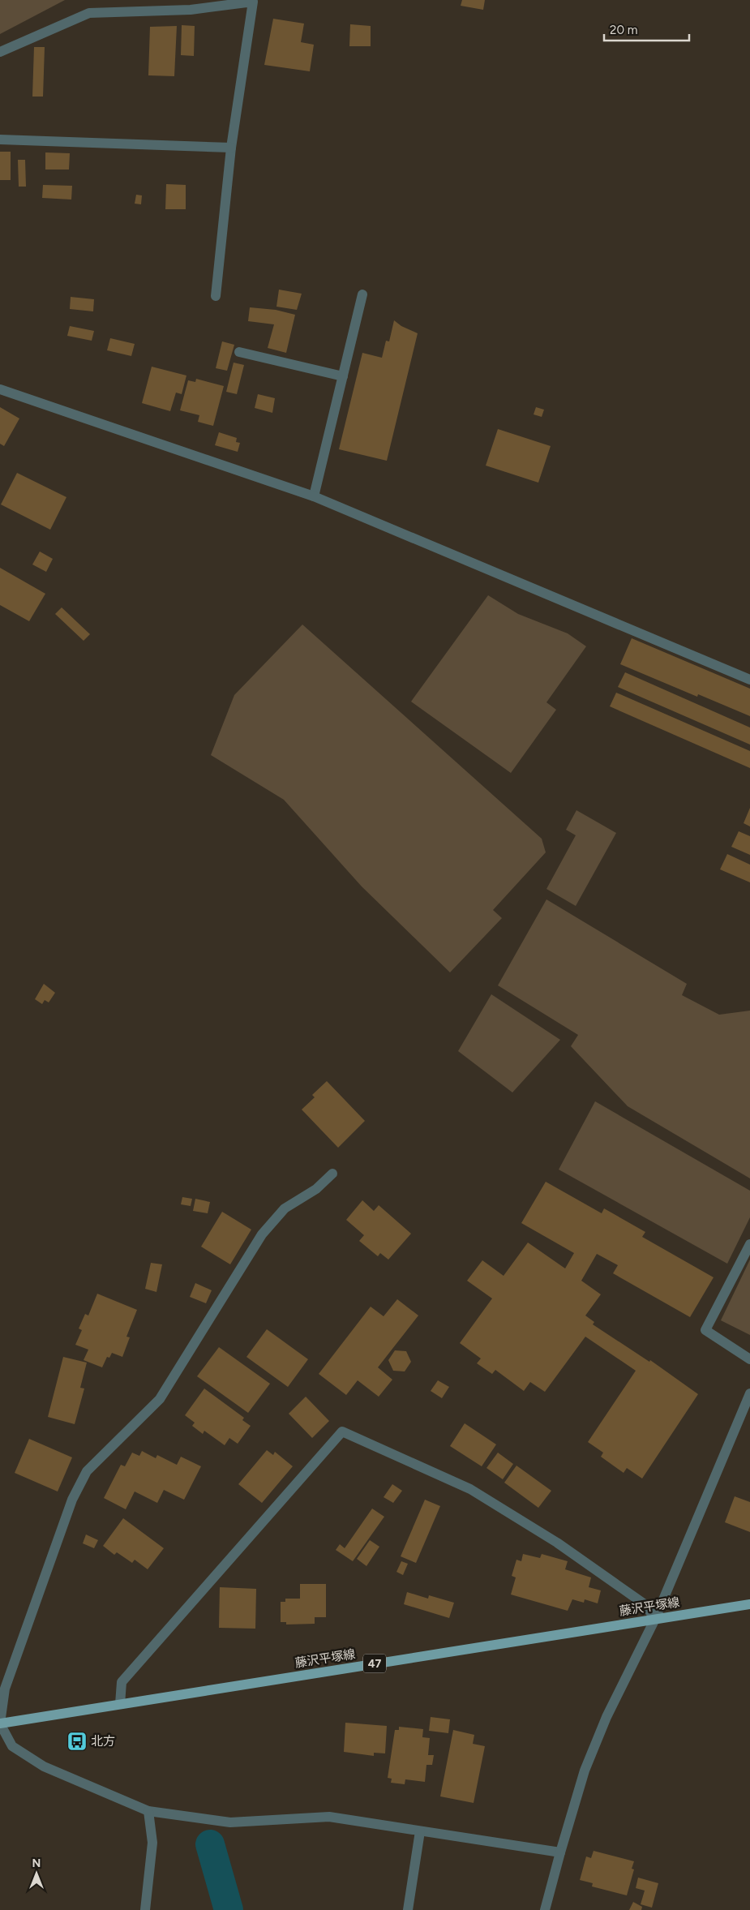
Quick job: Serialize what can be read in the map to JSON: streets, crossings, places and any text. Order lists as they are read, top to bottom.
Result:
{
  "streets": {
    "main road": ["藤沢平塚線", "47"]
  },
  "places": {
    "bus stop": ["北方"]
  },
  "scale_bar": "20 m",
  "north": "top"
}
